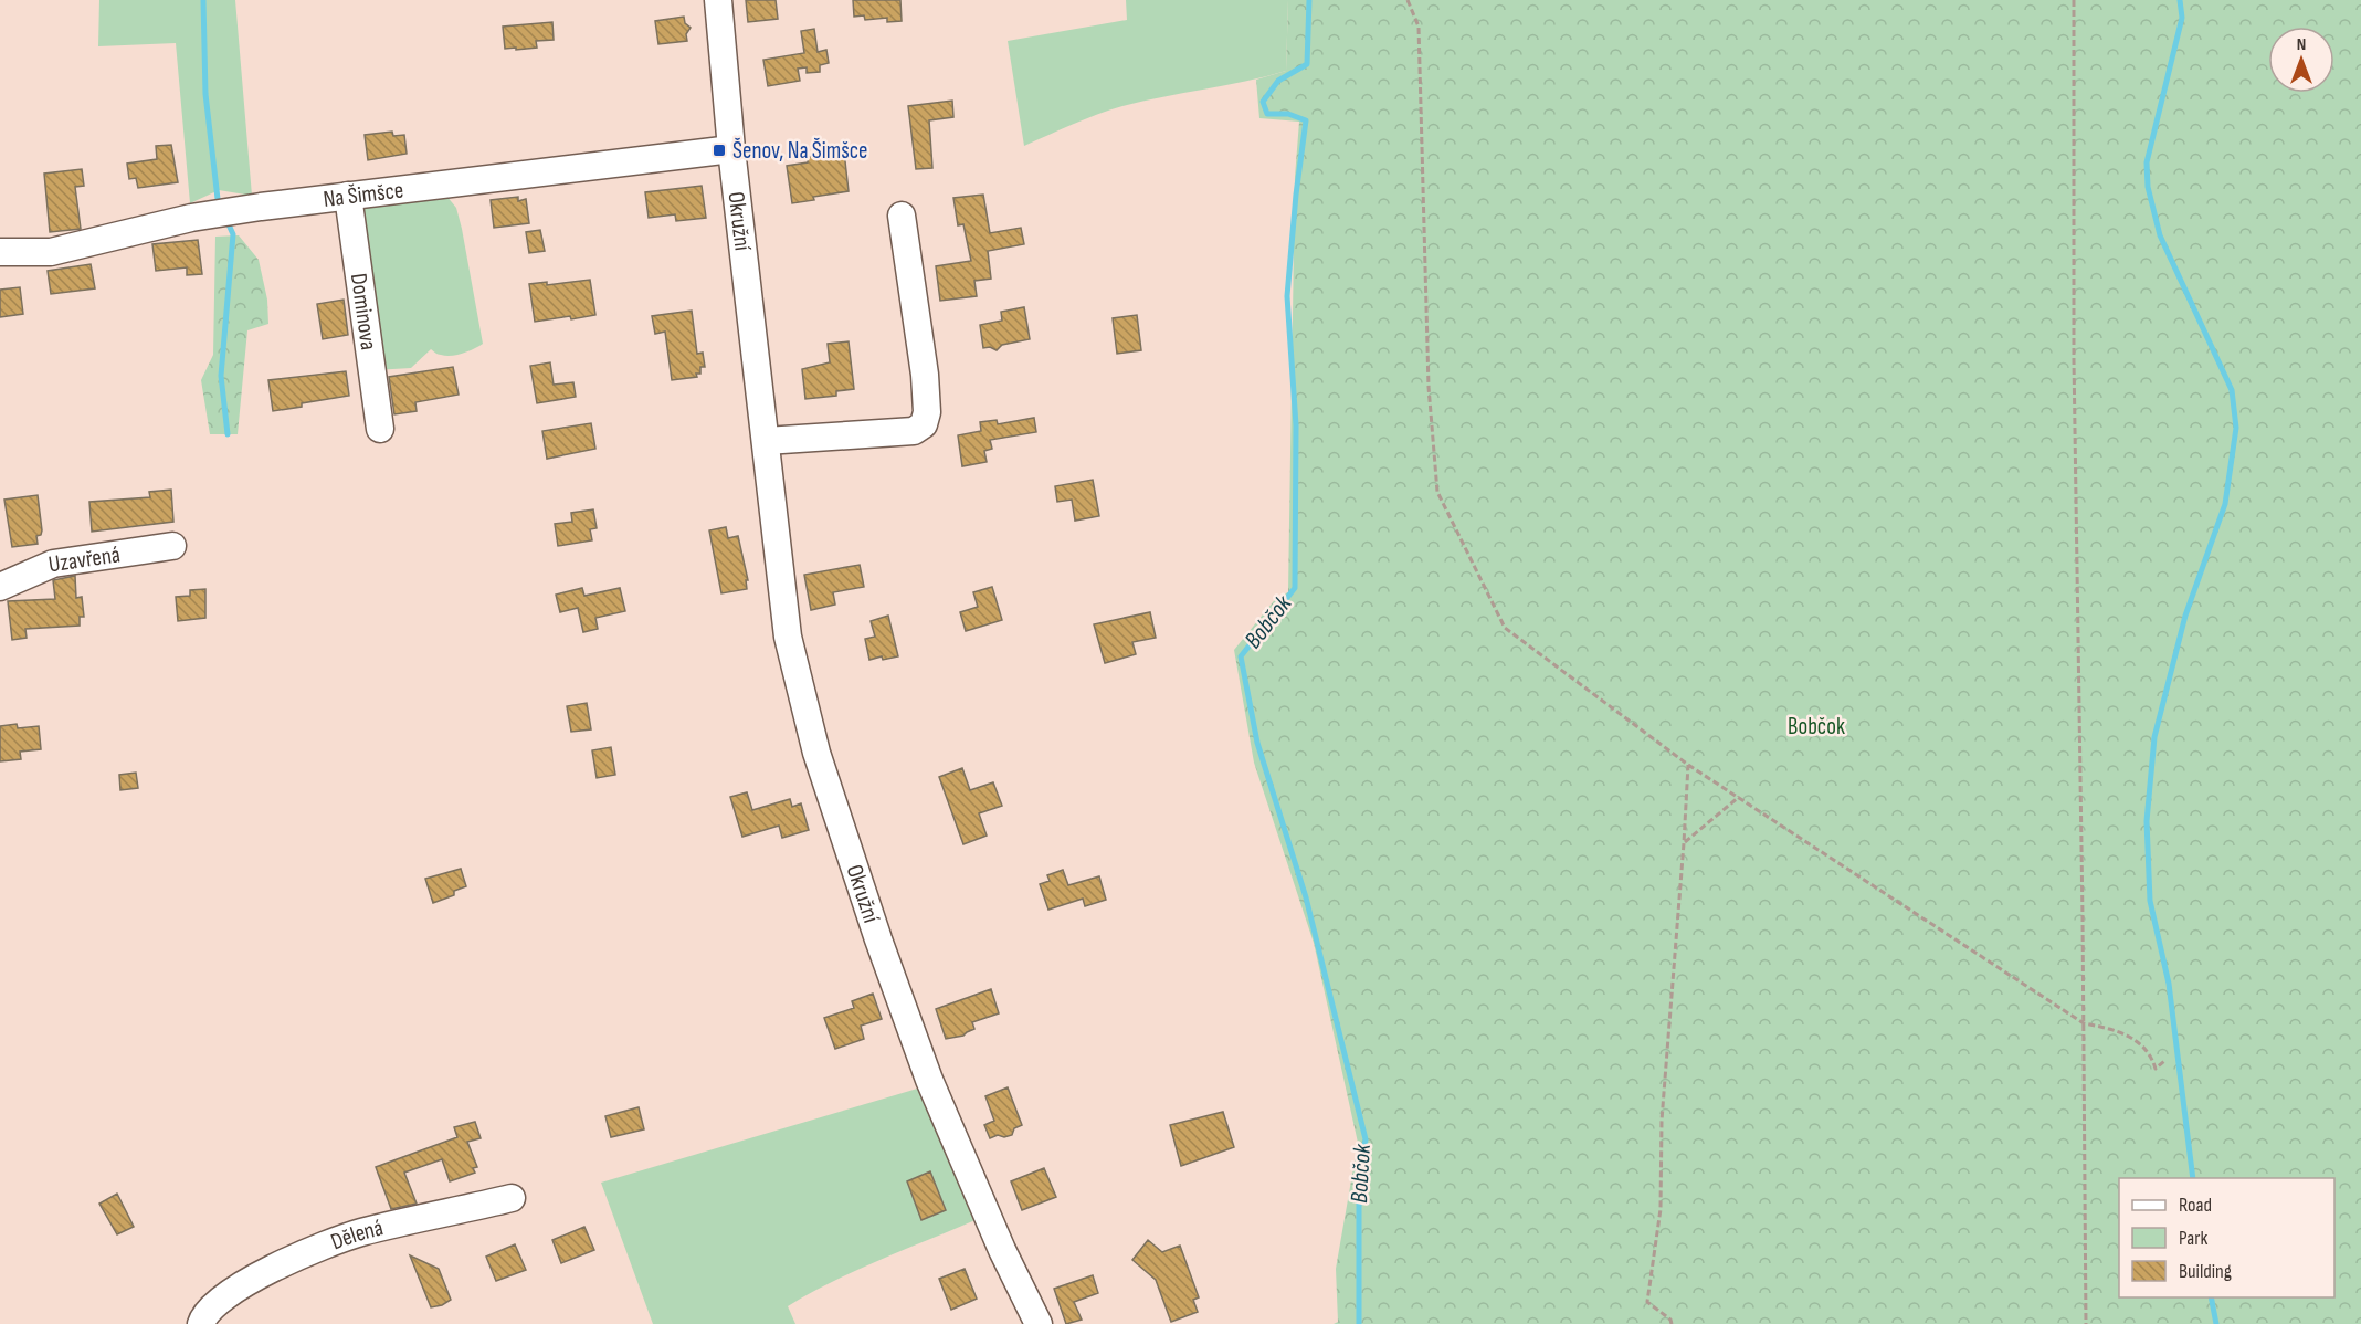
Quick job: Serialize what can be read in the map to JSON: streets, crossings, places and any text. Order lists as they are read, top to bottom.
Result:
{
  "streets": {
    "street": [
      "Na Šimšce",
      "Okružní",
      "Dominova",
      "Uzavřená",
      "Dělená"
    ]
  },
  "crossings": [
    ["Na Šimšce", "Okružní"],
    ["Na Šimšce", "Dominova"]
  ],
  "water": ["Bobčok"],
  "parks": ["Bobčok"],
  "places": {
    "transit": ["Šenov, Na Šimšce"]
  },
  "legend": ["Road", "Park", "Building"],
  "north": "top"
}
